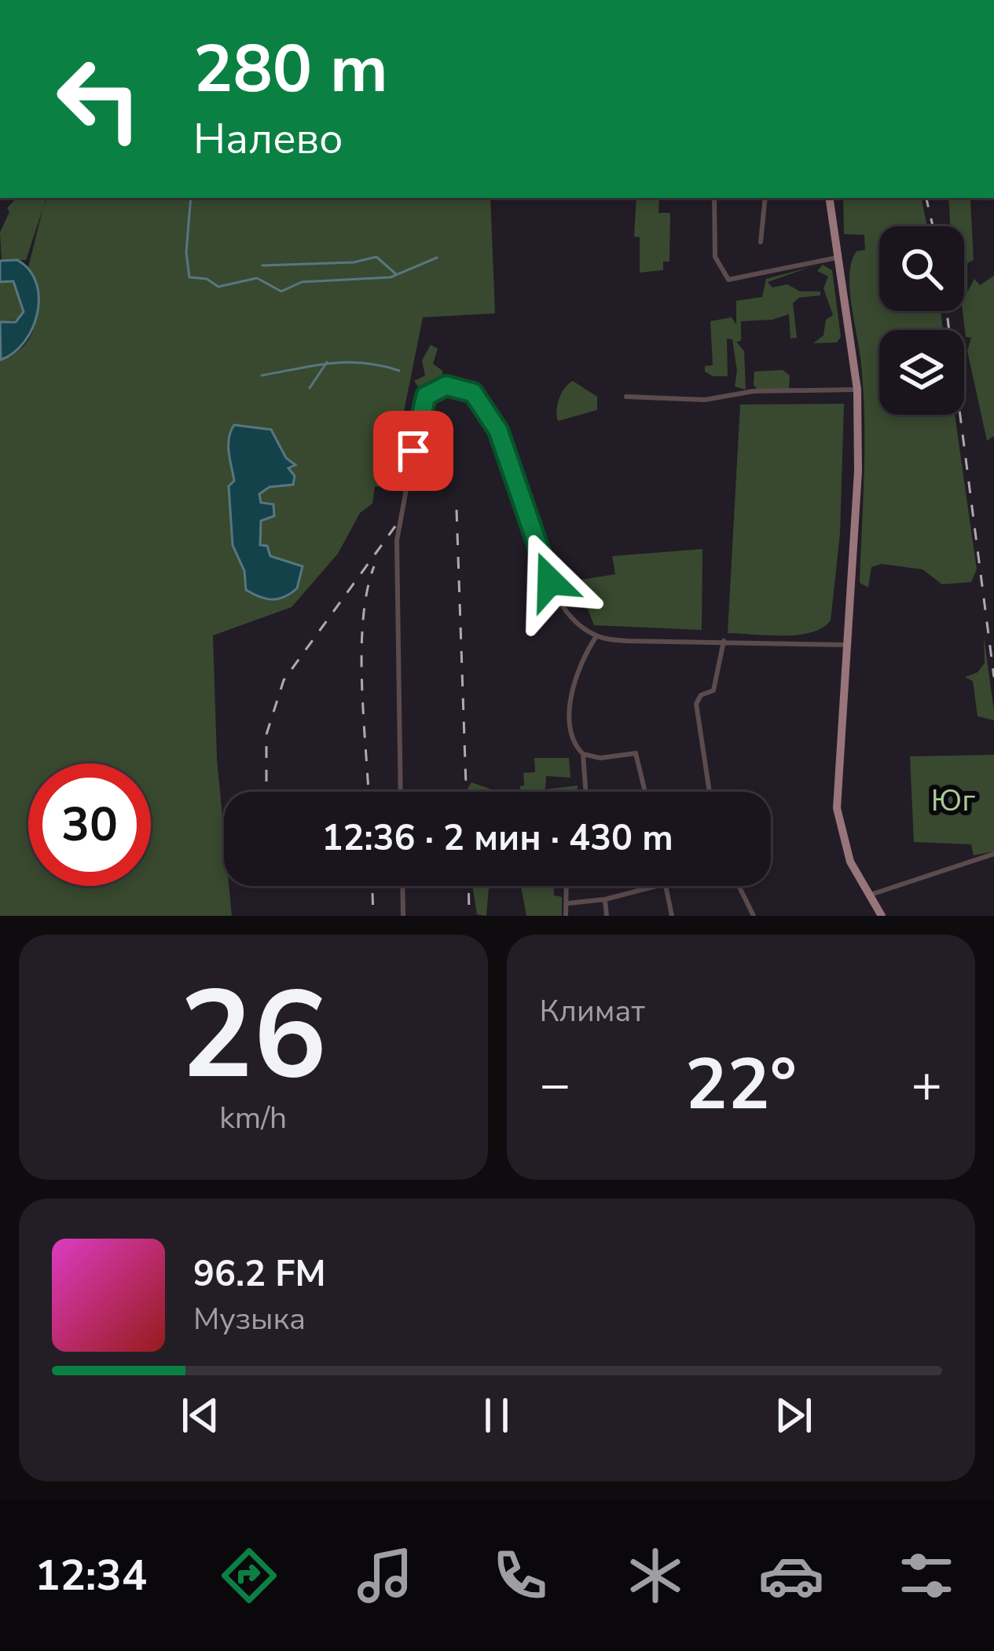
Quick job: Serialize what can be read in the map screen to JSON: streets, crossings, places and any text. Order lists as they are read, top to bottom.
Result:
{
  "parks": ["Юг"],
  "page": {
    "turn": ["280 m", "Налево"],
    "limit": "30",
    "trip": "12:36 · 2 мин · 430 m",
    "tile": [
      ["26", "km/h"],
      "Климат"
    ],
    "heat": ["−", "22°", "+"],
    "song": ["96.2 FM", "Музыка"],
    "tabs": "12:34"
  }
}
